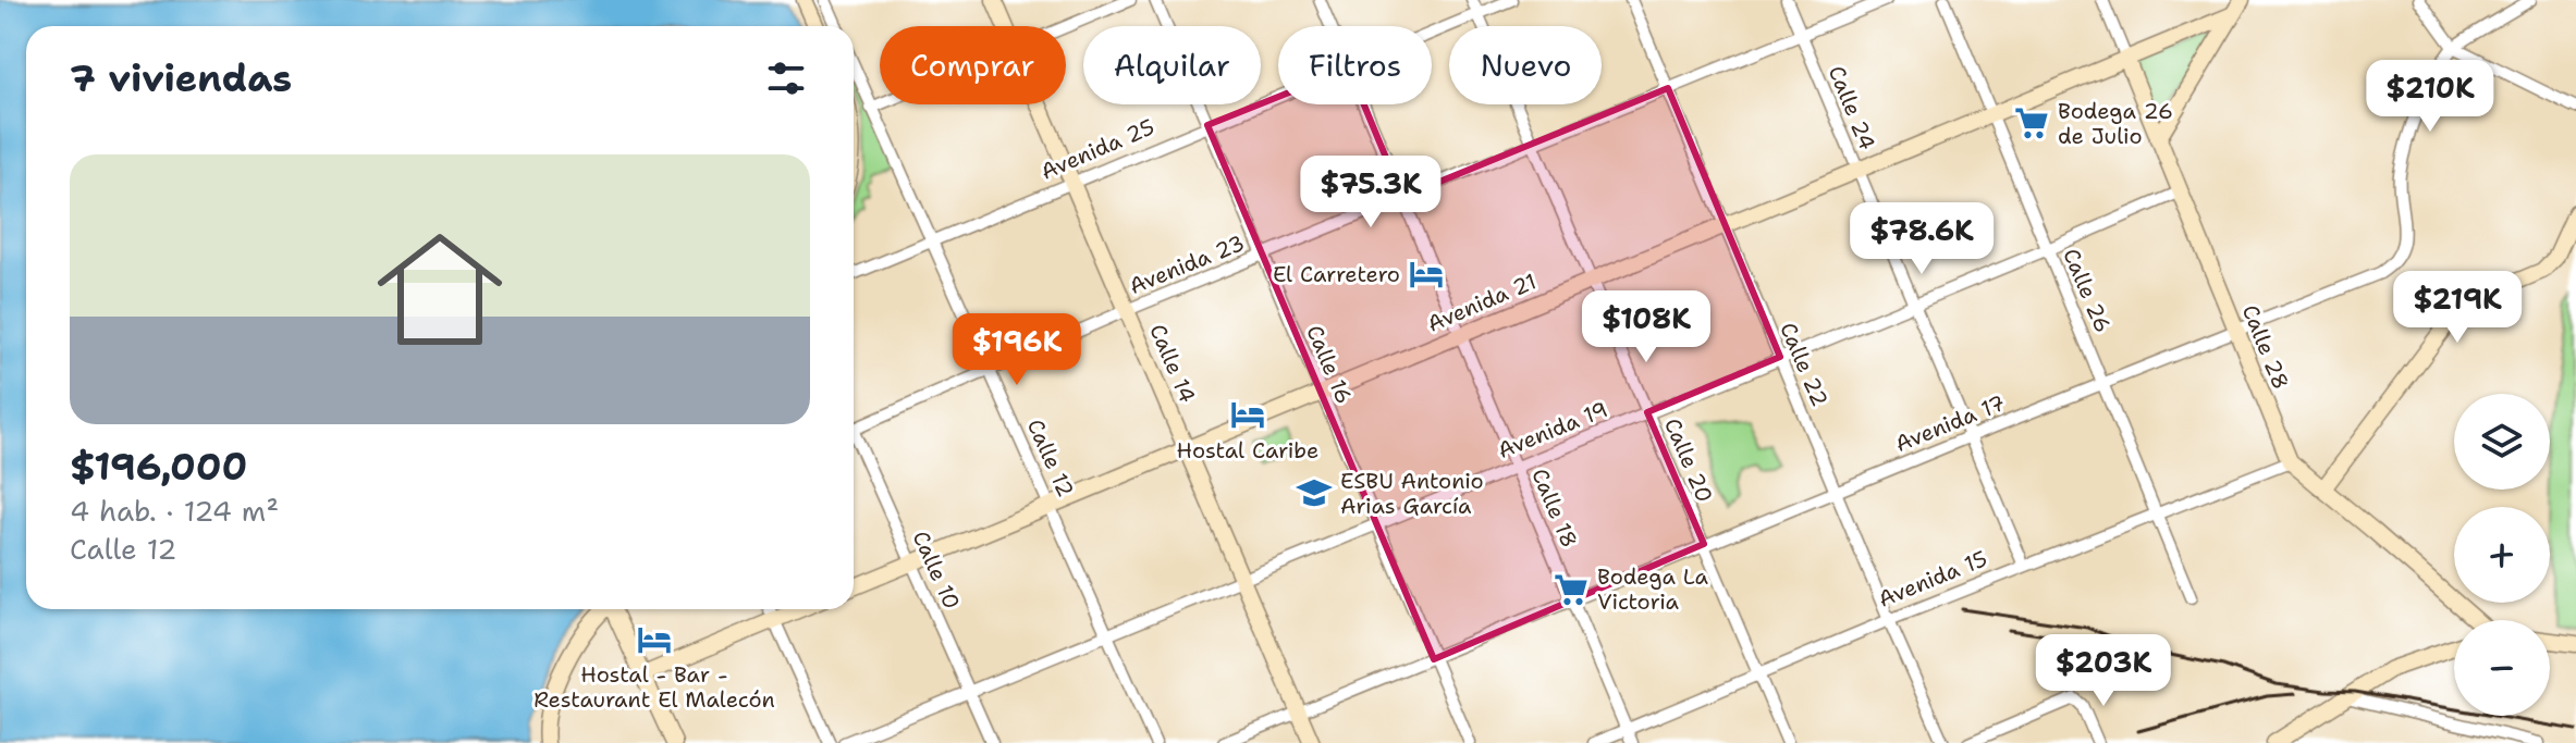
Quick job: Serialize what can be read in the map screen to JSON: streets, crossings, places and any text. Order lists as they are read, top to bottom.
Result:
{
  "streets": {
    "main road": ["Avenida 21", "Calle 28", "Calle 14"],
    "street": [
      "Calle 24",
      "Avenida 25",
      "Avenida 23",
      "Calle 26",
      "Calle 16",
      "Calle 22",
      "Avenida 17",
      "Avenida 19",
      "Calle 12",
      "Calle 20",
      "Calle 18",
      "Calle 10",
      "Avenida 15"
    ]
  },
  "crossings": [
    ["Calle 24", "Avenida 23"],
    ["Calle 24", "Avenida 21"],
    ["Calle 24", "Avenida 17"],
    ["Calle 24", "Avenida 19"],
    ["Calle 24", "Avenida 15"],
    ["Avenida 25", "Calle 14"],
    ["Avenida 25", "Calle 16"],
    ["Avenida 25", "Calle 12"],
    ["Avenida 25", "Calle 20"],
    ["Avenida 23", "Calle 14"],
    ["Avenida 23", "Calle 16"],
    ["Avenida 23", "Calle 22"],
    ["Avenida 23", "Calle 12"],
    ["Avenida 23", "Calle 20"],
    ["Avenida 23", "Calle 18"],
    ["Calle 26", "Avenida 21"],
    ["Calle 26", "Avenida 17"],
    ["Calle 26", "Avenida 19"],
    ["Calle 26", "Avenida 15"],
    ["Avenida 21", "Calle 28"],
    ["Avenida 21", "Calle 14"],
    ["Avenida 21", "Calle 16"],
    ["Avenida 21", "Calle 22"],
    ["Avenida 21", "Calle 12"],
    ["Avenida 21", "Calle 20"],
    ["Avenida 21", "Calle 18"],
    ["Avenida 21", "Calle 10"],
    ["Calle 28", "Avenida 17"],
    ["Calle 28", "Avenida 19"],
    ["Calle 28", "Avenida 15"],
    ["Calle 14", "Avenida 17"],
    ["Calle 14", "Avenida 19"],
    ["Calle 16", "Avenida 17"],
    ["Calle 16", "Avenida 19"],
    ["Calle 22", "Avenida 17"],
    ["Calle 22", "Avenida 19"],
    ["Calle 22", "Avenida 15"],
    ["Avenida 17", "Calle 20"],
    ["Avenida 17", "Calle 18"],
    ["Avenida 19", "Calle 12"],
    ["Avenida 19", "Calle 20"],
    ["Avenida 19", "Calle 18"],
    ["Avenida 19", "Calle 10"],
    ["Calle 20", "Avenida 15"],
    ["Calle 18", "Avenida 15"]
  ],
  "places": {
    "supermarket": ["Bodega 26 de Julio", "Bodega La Victoria"],
    "hotel": ["El Carretero", "Hostal Caribe", "Hostal - Bar - Restaurant El Malecón"],
    "school or university": ["ESBU Antonio Arias García"]
  },
  "page": {
    "chip": [
      "Comprar",
      "Alquilar",
      "Filtros",
      "Nuevo"
    ],
    "heading": "7 viviendas",
    "price": [
      "$210K",
      "$75.3K",
      "$78.6K",
      "$219K",
      "$108K",
      "$196K",
      "$203K"
    ],
    "list": [
      {
        "name": "$196,000",
        "note": "4 hab. · 124 m² · Calle 12"
      }
    ],
    "map_buttons": ["+", "−"]
  }
}
